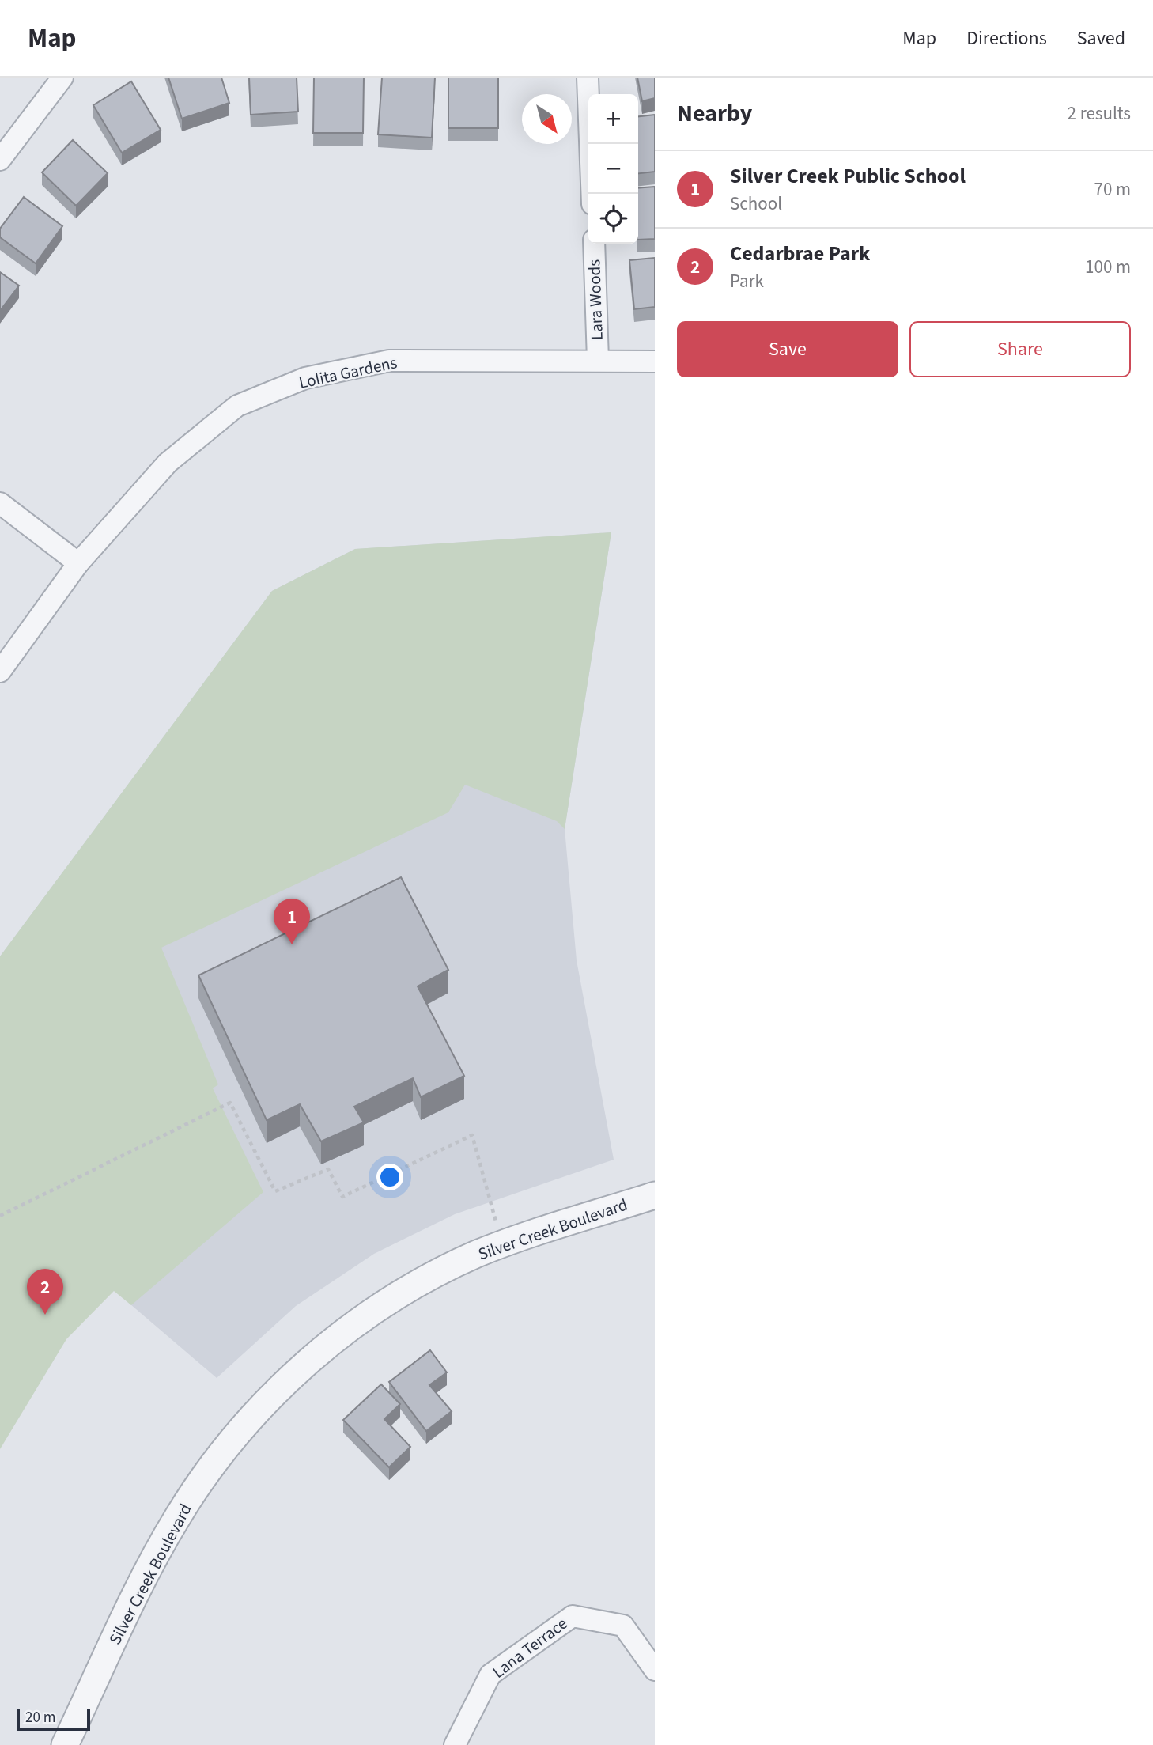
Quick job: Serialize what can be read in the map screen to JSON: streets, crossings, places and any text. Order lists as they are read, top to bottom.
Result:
{
  "streets": {
    "street": [
      "Lara Woods",
      "Lolita Gardens",
      "Silver Creek Boulevard",
      "Lana Terrace"
    ]
  },
  "crossings": [
    ["Lara Woods", "Lolita Gardens"]
  ],
  "scale_bar": "20 m",
  "north": "bottom right",
  "page": {
    "header": "Map",
    "nav": ["Map", "Directions", "Saved"],
    "heading": ["Nearby", "2 results"],
    "map_buttons": ["+", "−"],
    "list": [
      {
        "mark": "1",
        "name": "Silver Creek Public School",
        "note": "School",
        "value": "70 m"
      },
      {
        "mark": "2",
        "name": "Cedarbrae Park",
        "note": "Park",
        "value": "100 m"
      }
    ],
    "buttons": ["Save", "Share"],
    "pins": ["1", "2"],
    "scale": "20 m"
  }
}
